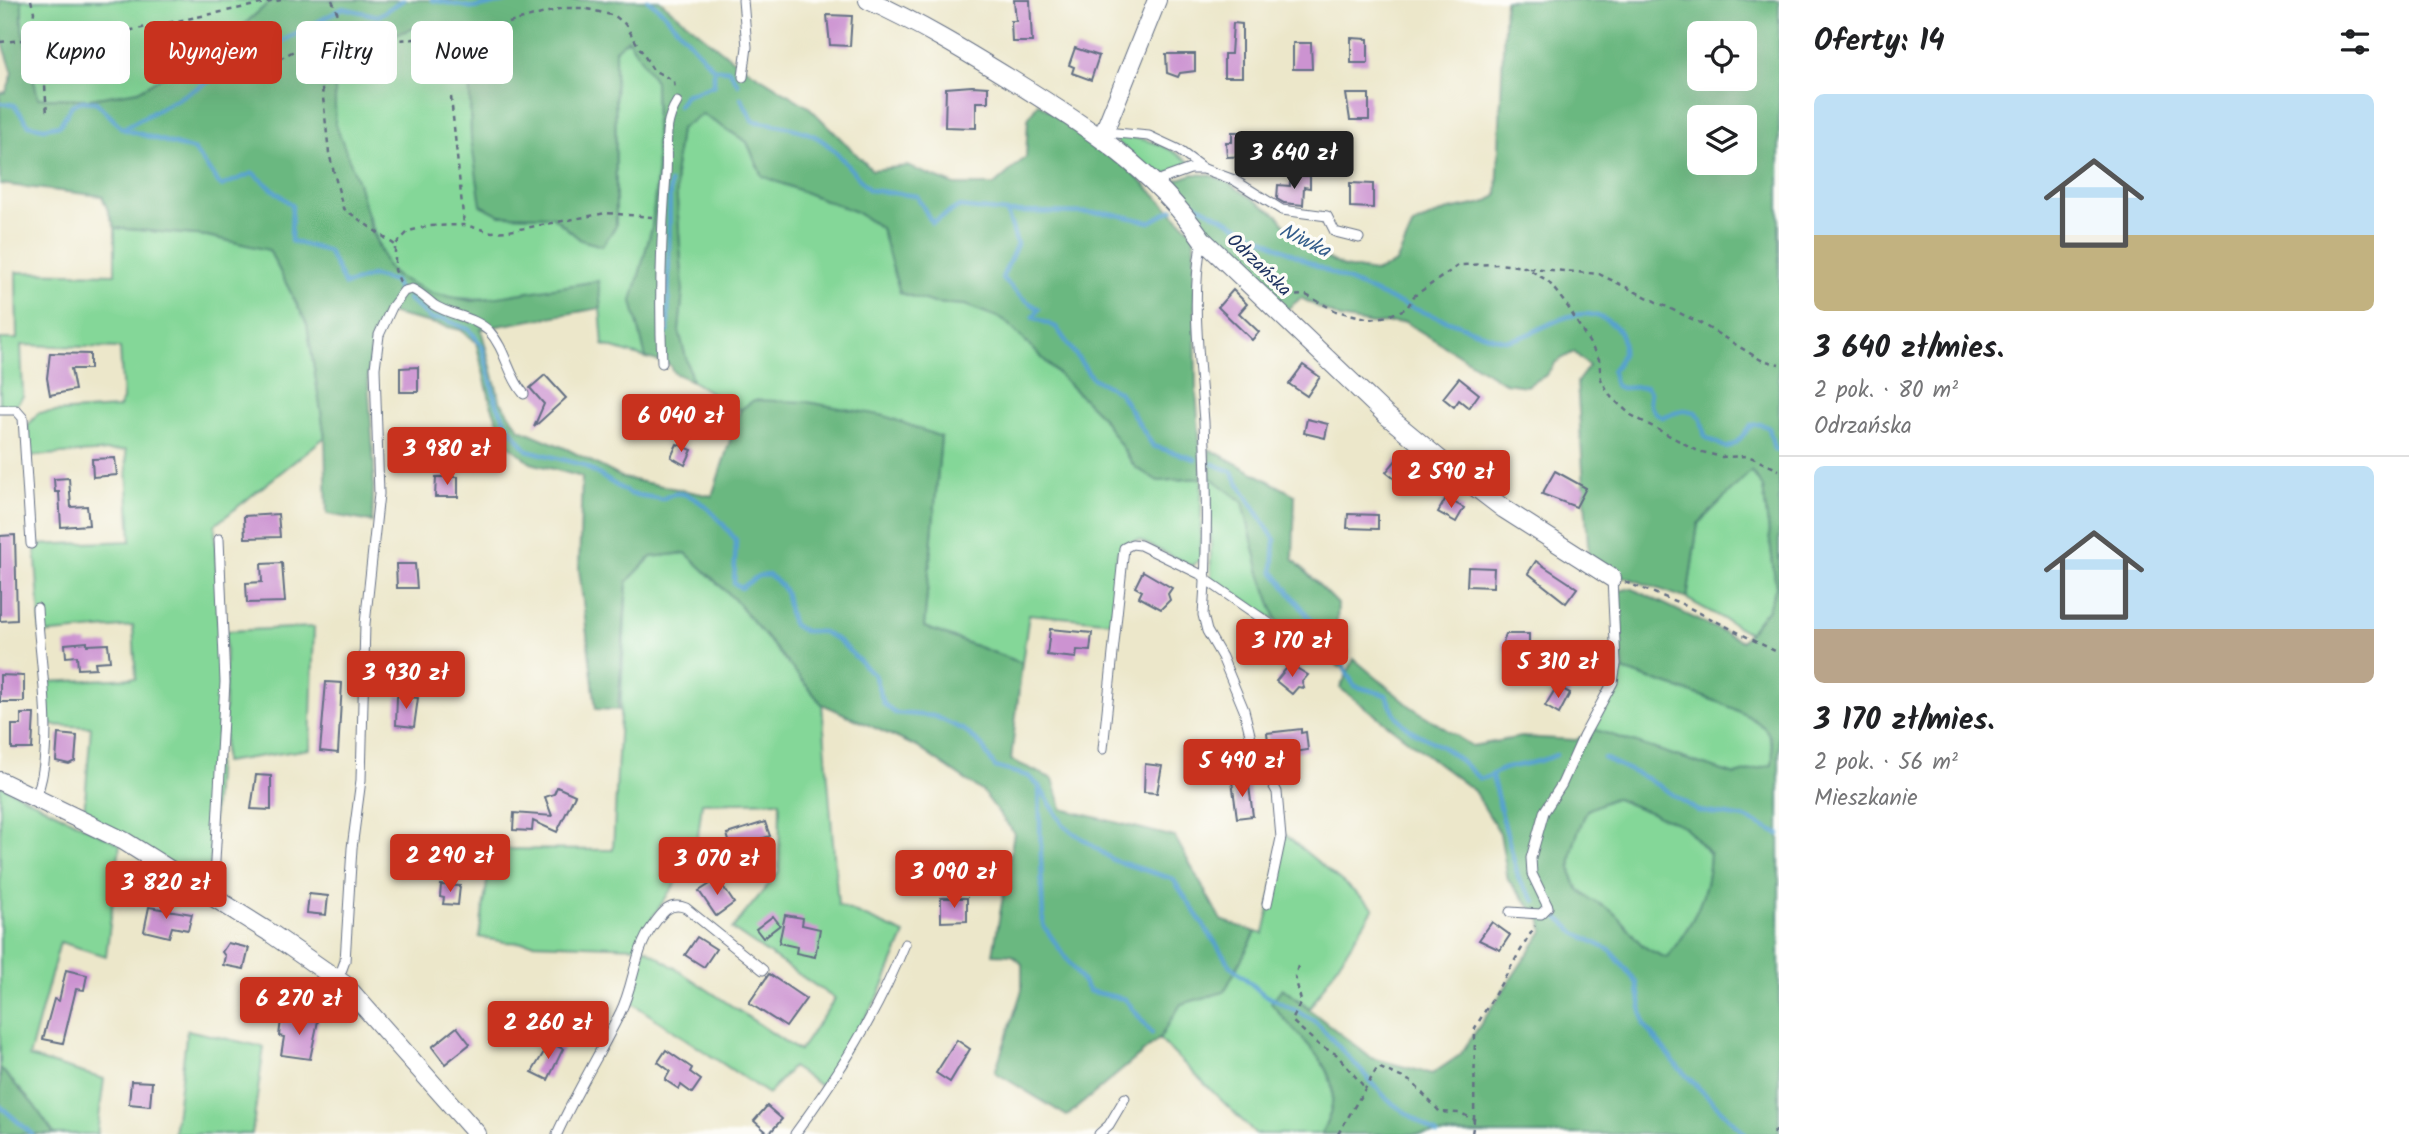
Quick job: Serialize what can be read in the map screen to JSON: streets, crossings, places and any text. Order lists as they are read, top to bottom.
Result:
{
  "streets": {
    "street": ["Odrzańska"]
  },
  "water": ["Niwka"],
  "page": {
    "heading": "Oferty: 14",
    "chip": [
      "Kupno",
      "Wynajem",
      "Filtry",
      "Nowe"
    ],
    "list": [
      {
        "name": "3 640 zł/mies.",
        "note": "2 pok. · 80 m² · Odrzańska"
      },
      {
        "name": "3 170 zł/mies.",
        "note": "2 pok. · 56 m² · Mieszkanie"
      }
    ],
    "price": [
      "3 640 zł",
      "6 040 zł",
      "3 980 zł",
      "2 590 zł",
      "3 170 zł",
      "5 310 zł",
      "3 930 zł",
      "5 490 zł",
      "2 290 zł",
      "3 070 zł",
      "3 090 zł",
      "3 820 zł",
      "6 270 zł",
      "2 260 zł"
    ]
  }
}
